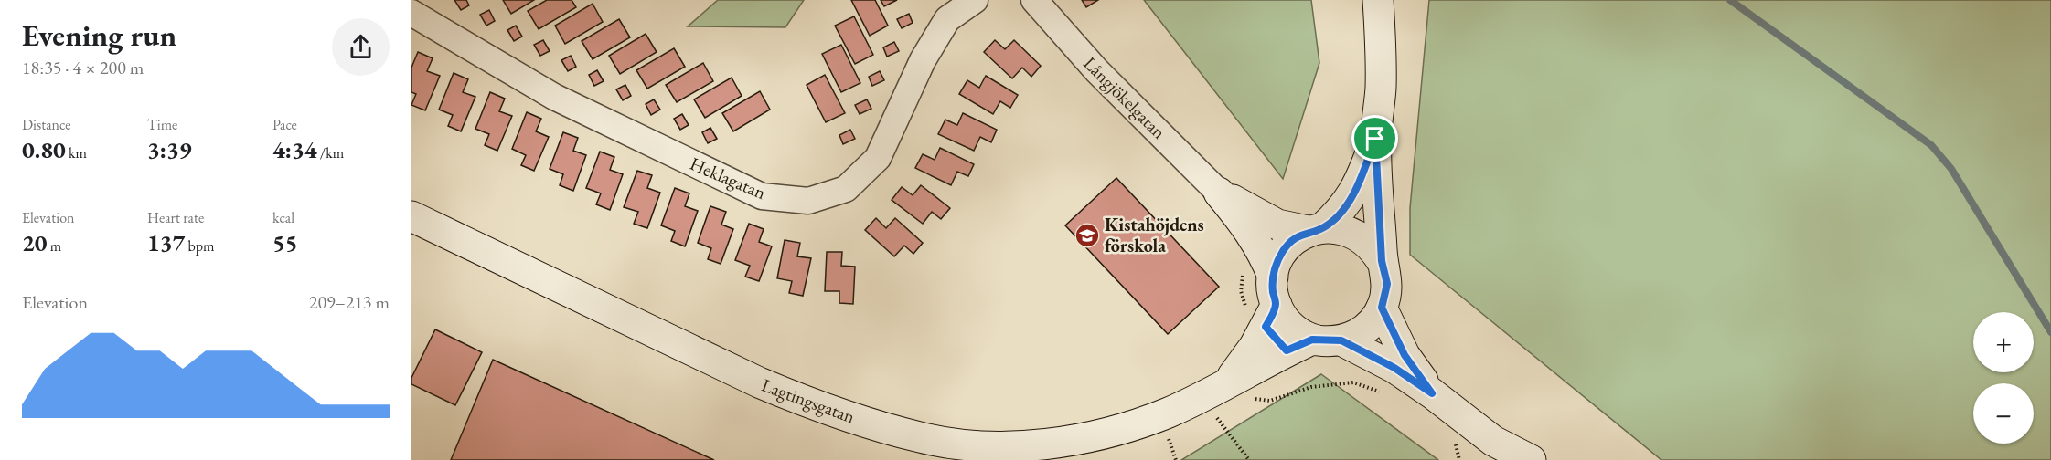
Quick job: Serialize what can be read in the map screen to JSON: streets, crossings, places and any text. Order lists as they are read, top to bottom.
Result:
{
  "streets": {
    "street": ["Långjökelgatan", "Heklagatan", "Lagtingsgatan"]
  },
  "crossings": [
    ["Långjökelgatan", "Lagtingsgatan"]
  ],
  "places": {
    "school or university": ["Kistahöjdens förskola"]
  },
  "page": {
    "heading": ["Evening run", "18:35 · 4 × 200 m"],
    "stats": [
      ["Distance", "0.80 km"],
      ["Time", "3:39"],
      ["Pace", "4:34 /km"],
      ["Elevation", "20 m"],
      ["Heart rate", "137 bpm"],
      ["kcal", "55"]
    ],
    "chart": ["Elevation", "209–213 m"],
    "map_buttons": ["+", "−"]
  }
}
